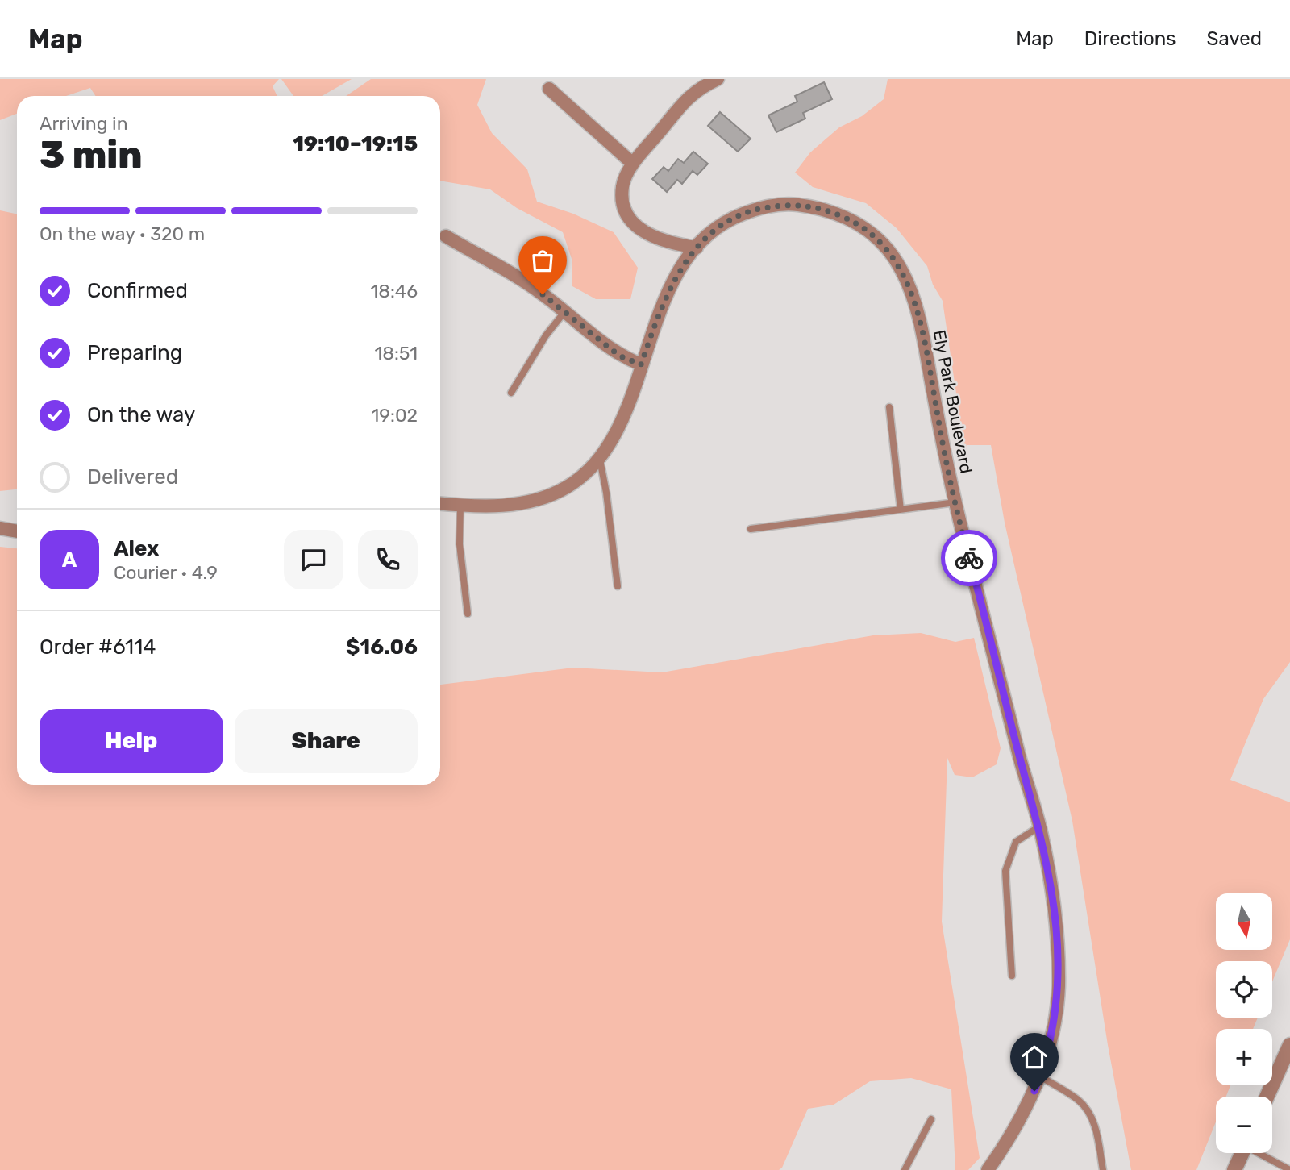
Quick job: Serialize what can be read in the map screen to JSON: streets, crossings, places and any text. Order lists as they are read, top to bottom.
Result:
{
  "streets": {
    "street": ["Ely Park Boulevard"]
  },
  "north": "bottom",
  "page": {
    "header": "Map",
    "nav": ["Map", "Directions", "Saved"],
    "heading": ["3 min", "Arriving in", "19:10–19:15"],
    "panel": [
      "Alex",
      "Courier · 4.9",
      "Order #6114",
      "$16.06"
    ],
    "bar": "On the way · 320 m",
    "list": [
      ["Confirmed", "18:46"],
      ["Preparing", "18:51"],
      ["On the way", "19:02"],
      "Delivered"
    ],
    "round": "A",
    "buttons": ["Help", "Share"],
    "map_buttons": ["+", "−"]
  }
}
